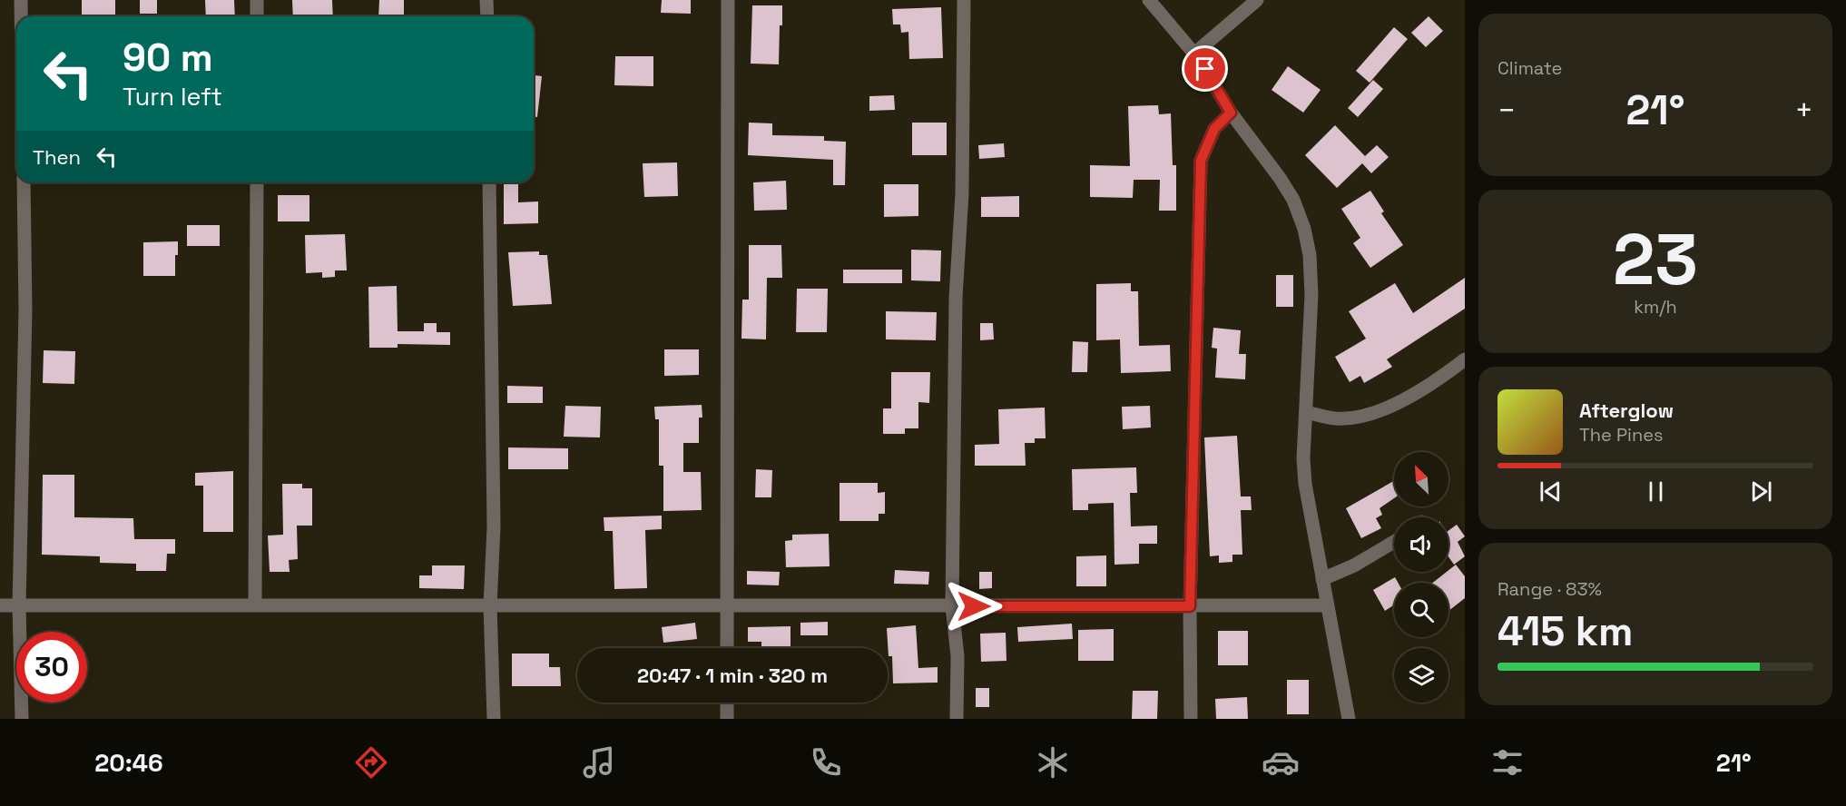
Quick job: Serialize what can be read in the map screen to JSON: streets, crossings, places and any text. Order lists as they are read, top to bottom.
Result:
{
  "north": "top left",
  "page": {
    "tile": [
      "Climate",
      ["23", "km/h"],
      ["Range · 83%", "415 km"]
    ],
    "turn": ["90 m", "Turn left"],
    "heat": ["−", "21°", "+"],
    "then": "Then",
    "song": ["Afterglow", "The Pines"],
    "limit": "30",
    "trip": "20:47 · 1 min · 320 m",
    "tabs": ["20:46", "21°"]
  }
}
